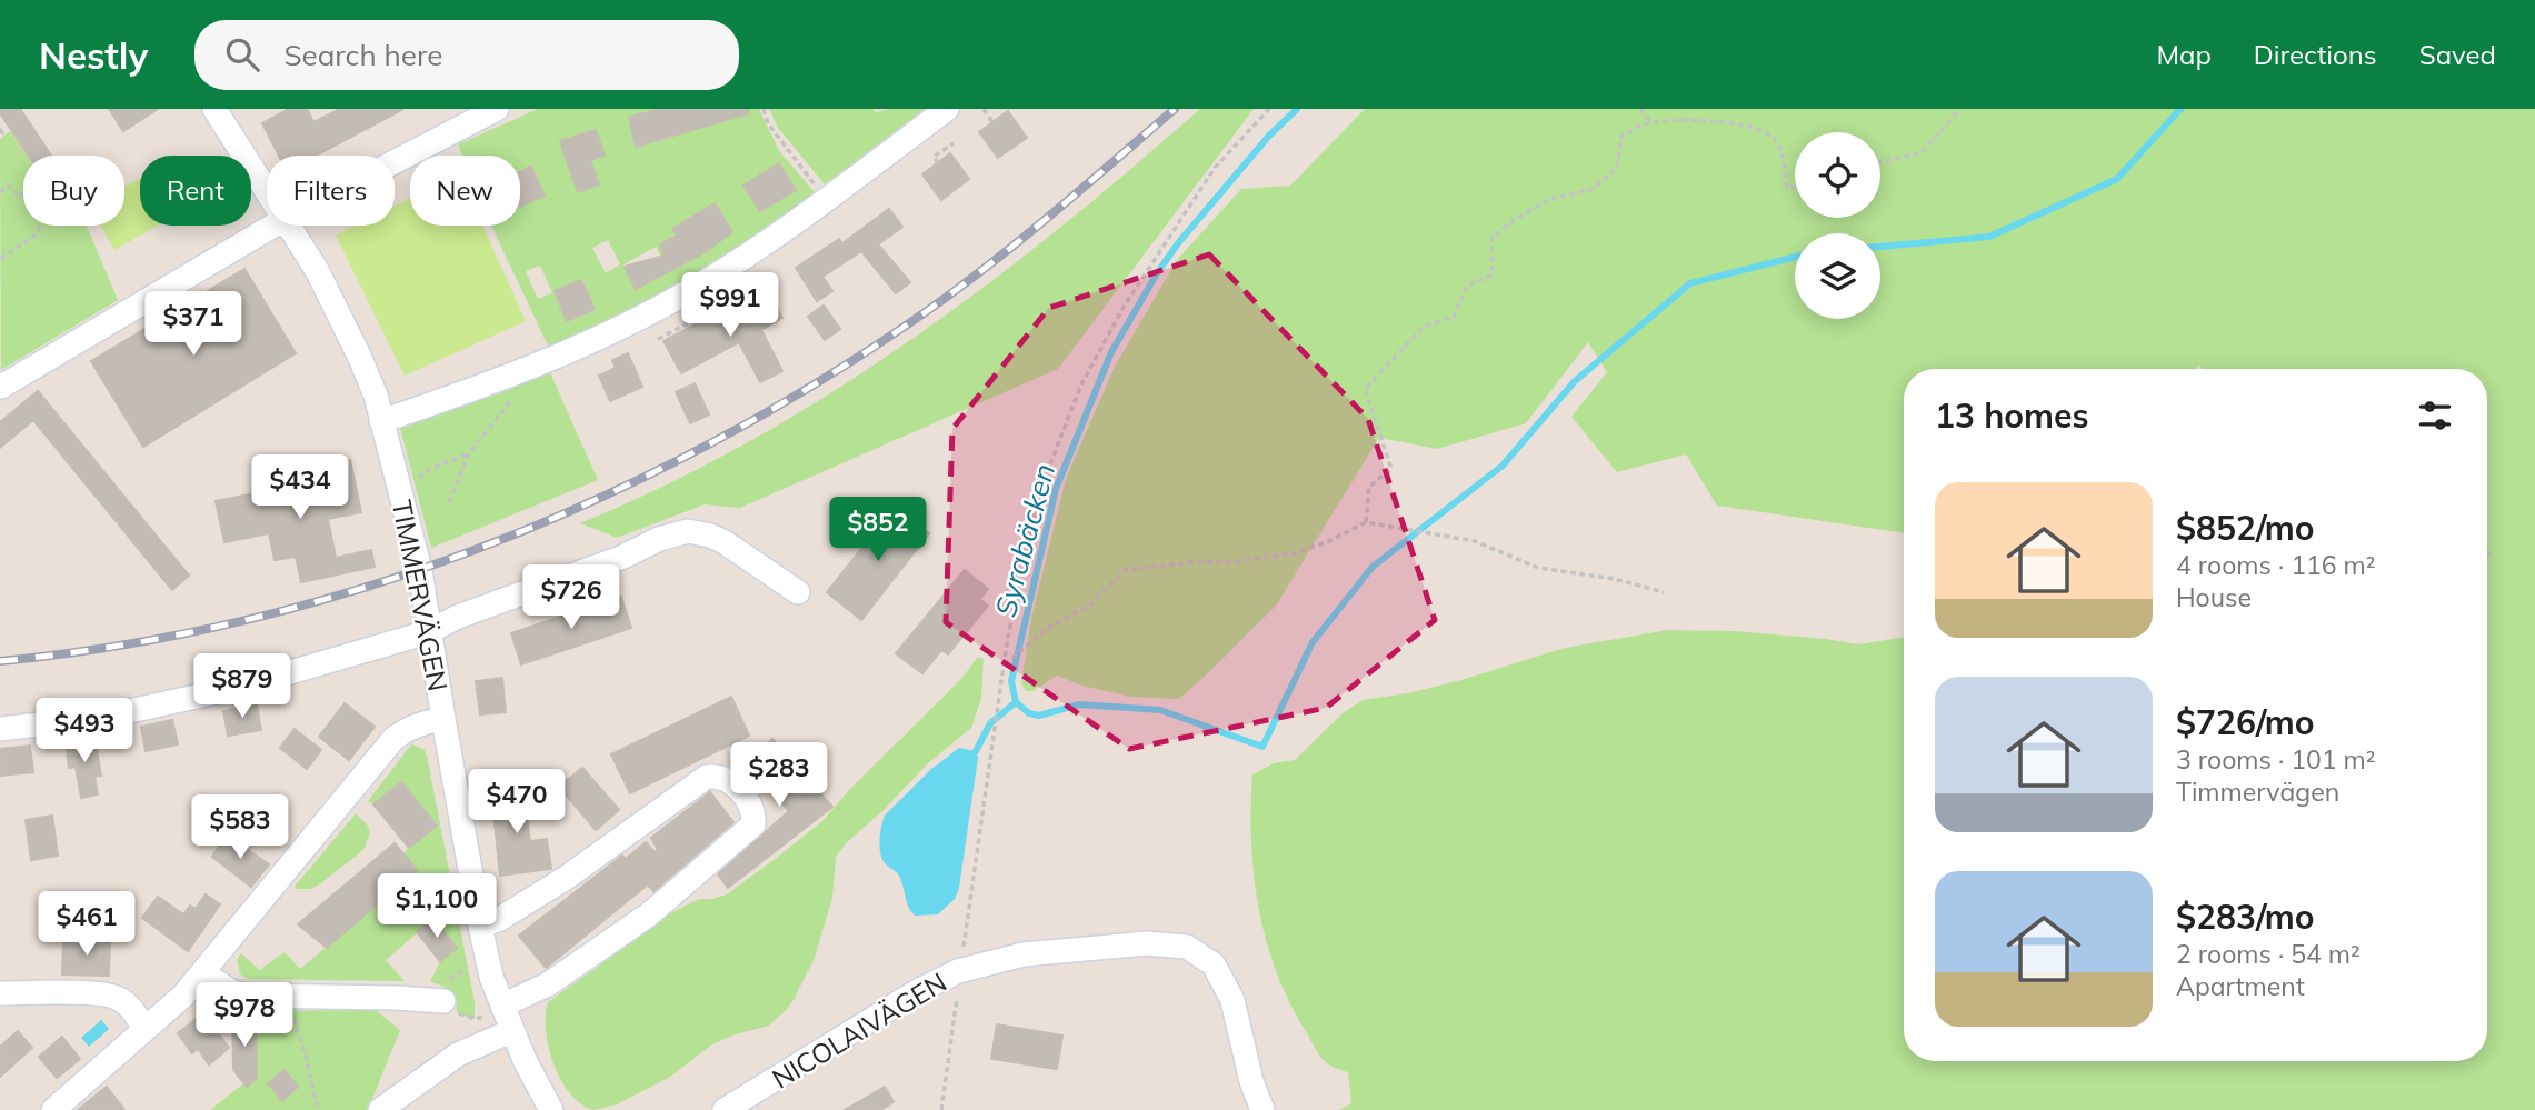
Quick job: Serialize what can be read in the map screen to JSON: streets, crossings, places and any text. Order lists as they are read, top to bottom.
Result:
{
  "streets": {
    "street": ["TIMMERVÄGEN", "NICOLAIVÄGEN"]
  },
  "water": ["Syrabäcken"],
  "page": {
    "header": "Nestly",
    "search": "Search here",
    "nav": ["Map", "Directions", "Saved"],
    "chip": [
      "Buy",
      "Rent",
      "Filters",
      "New"
    ],
    "price": [
      "$991",
      "$371",
      "$434",
      "$852",
      "$726",
      "$879",
      "$493",
      "$283",
      "$470",
      "$583",
      "$1,100",
      "$461",
      "$978"
    ],
    "heading": "13 homes",
    "list": [
      {
        "name": "$852/mo",
        "note": "4 rooms · 116 m² · House"
      },
      {
        "name": "$726/mo",
        "note": "3 rooms · 101 m² · Timmervägen"
      },
      {
        "name": "$283/mo",
        "note": "2 rooms · 54 m² · Apartment"
      }
    ]
  }
}
